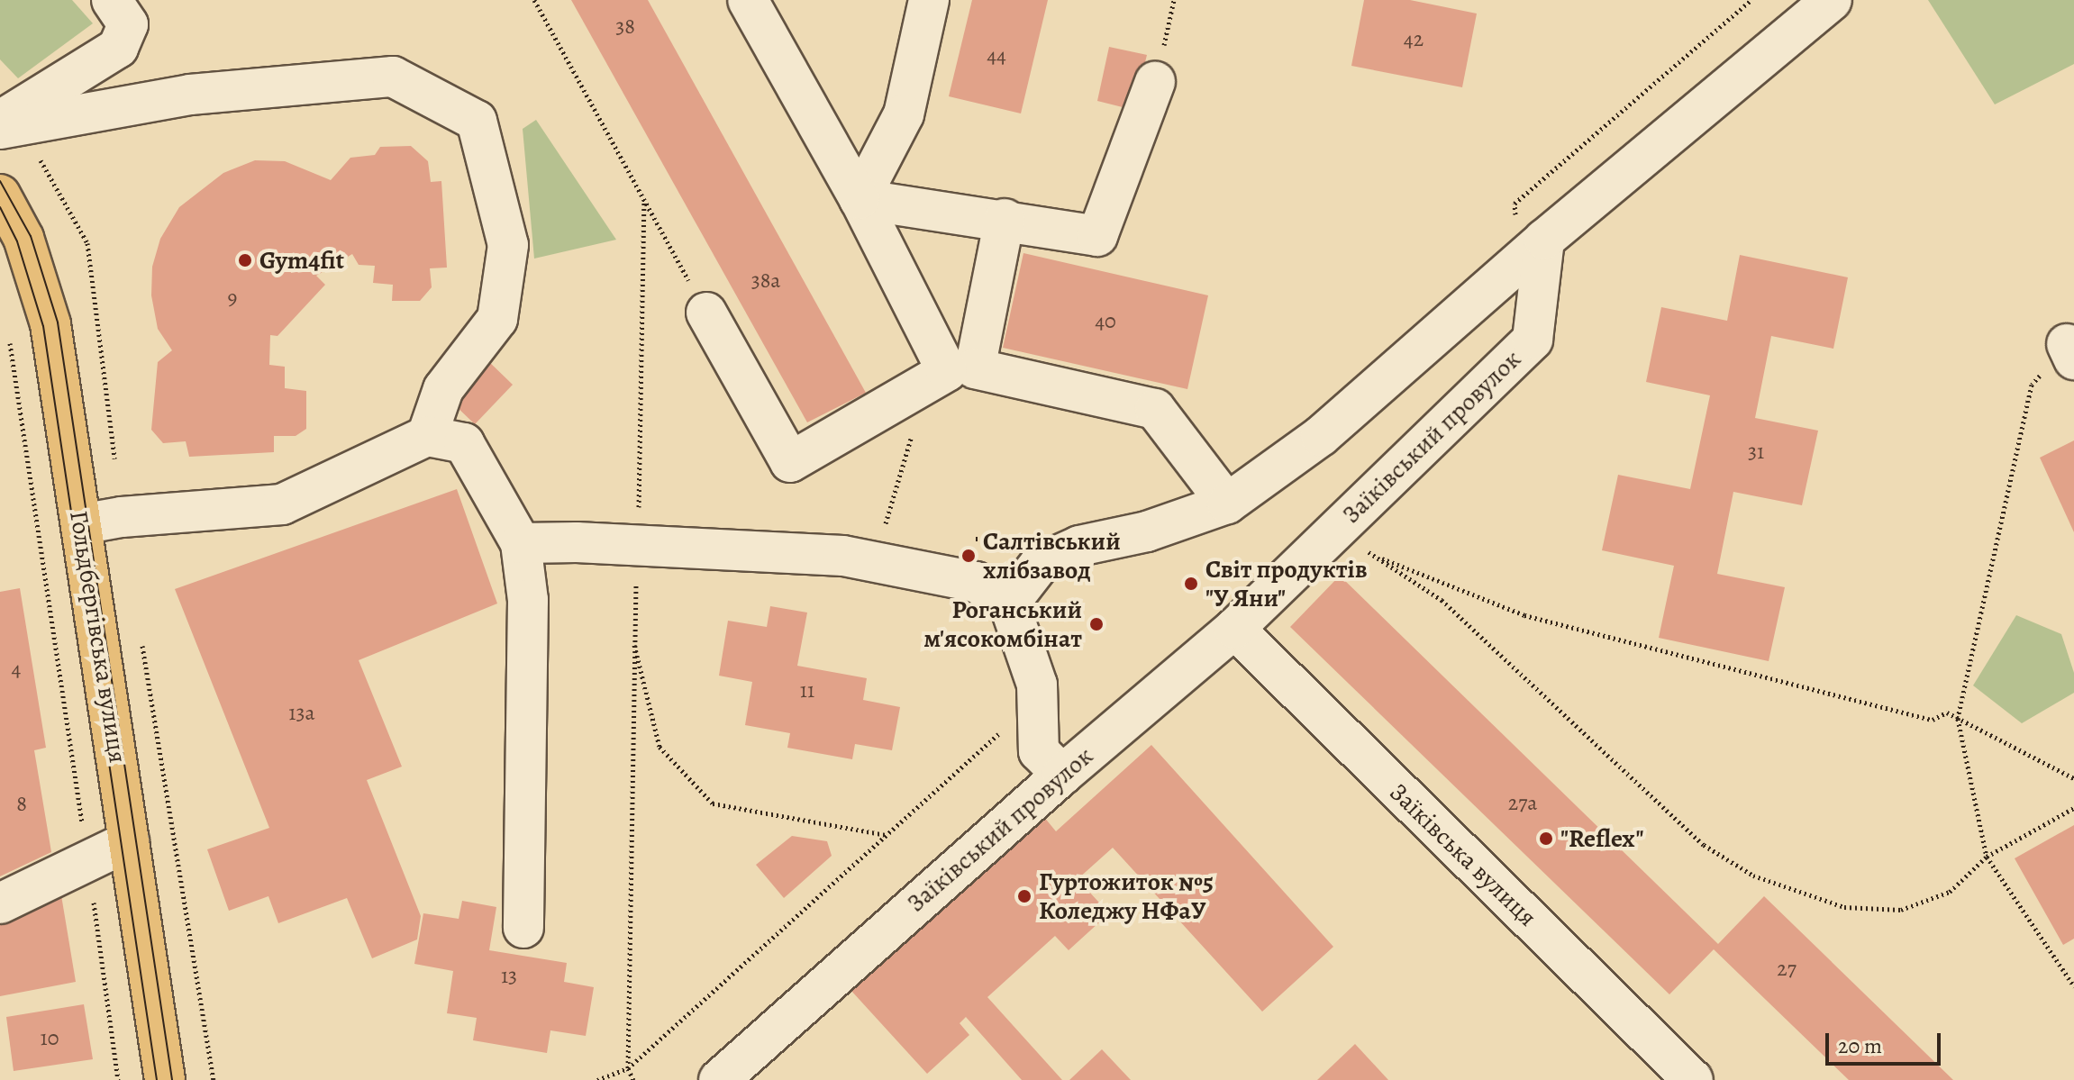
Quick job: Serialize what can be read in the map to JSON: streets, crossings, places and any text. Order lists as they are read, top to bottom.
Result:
{
  "streets": {
    "main road": ["Гольдбергівська вулиця"],
    "street": ["Заїківський провулок", "Заїківська вулиця"]
  },
  "crossings": [
    ["Заїківський провулок", "Заїківська вулиця"]
  ],
  "places": [
    "Gym4fit",
    "Салтівський хлібзавод",
    "Світ продуктів \"У Яни\"",
    "Роганський м'ясокомбінат",
    "\"Reflex\"",
    "Гуртожиток №5 Коледжу НФаУ"
  ],
  "house_numbers": [
    "38",
    "42",
    "44",
    "38а",
    "9",
    "40",
    "31",
    "4",
    "11",
    "13а",
    "27а",
    "8",
    "27",
    "13",
    "10"
  ],
  "scale_bar": "20 m"
}
